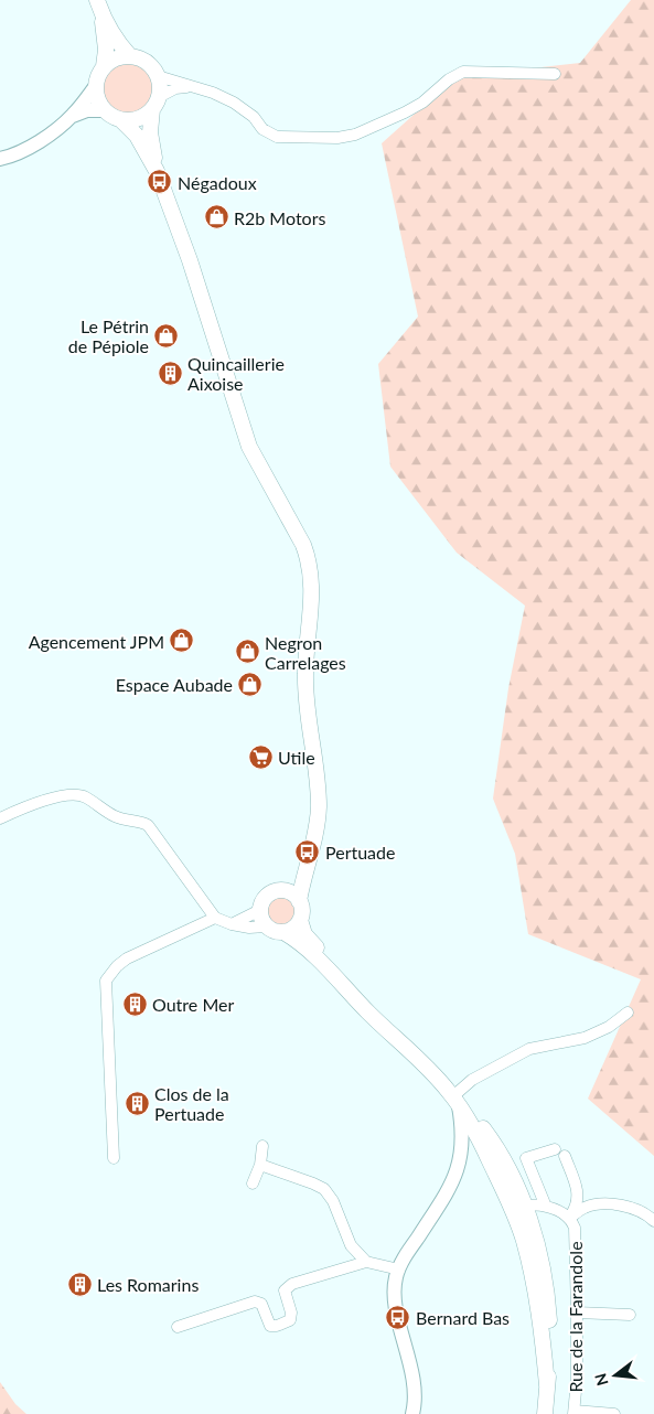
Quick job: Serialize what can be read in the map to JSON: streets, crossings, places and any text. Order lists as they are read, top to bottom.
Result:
{
  "streets": {
    "street": ["Rue de la Farandole"]
  },
  "places": {
    "bus stop": ["Négadoux", "Pertuade", "Bernard Bas"],
    "shop": [
      "R2b Motors",
      "Le Pétrin de Pépiole",
      "Agencement JPM",
      "Negron Carrelages",
      "Espace Aubade"
    ],
    "building": [
      "Quincaillerie Aixoise",
      "Outre Mer",
      "Clos de la Pertuade",
      "Les Romarins"
    ],
    "supermarket": ["Utile"]
  },
  "north": "left"
}
